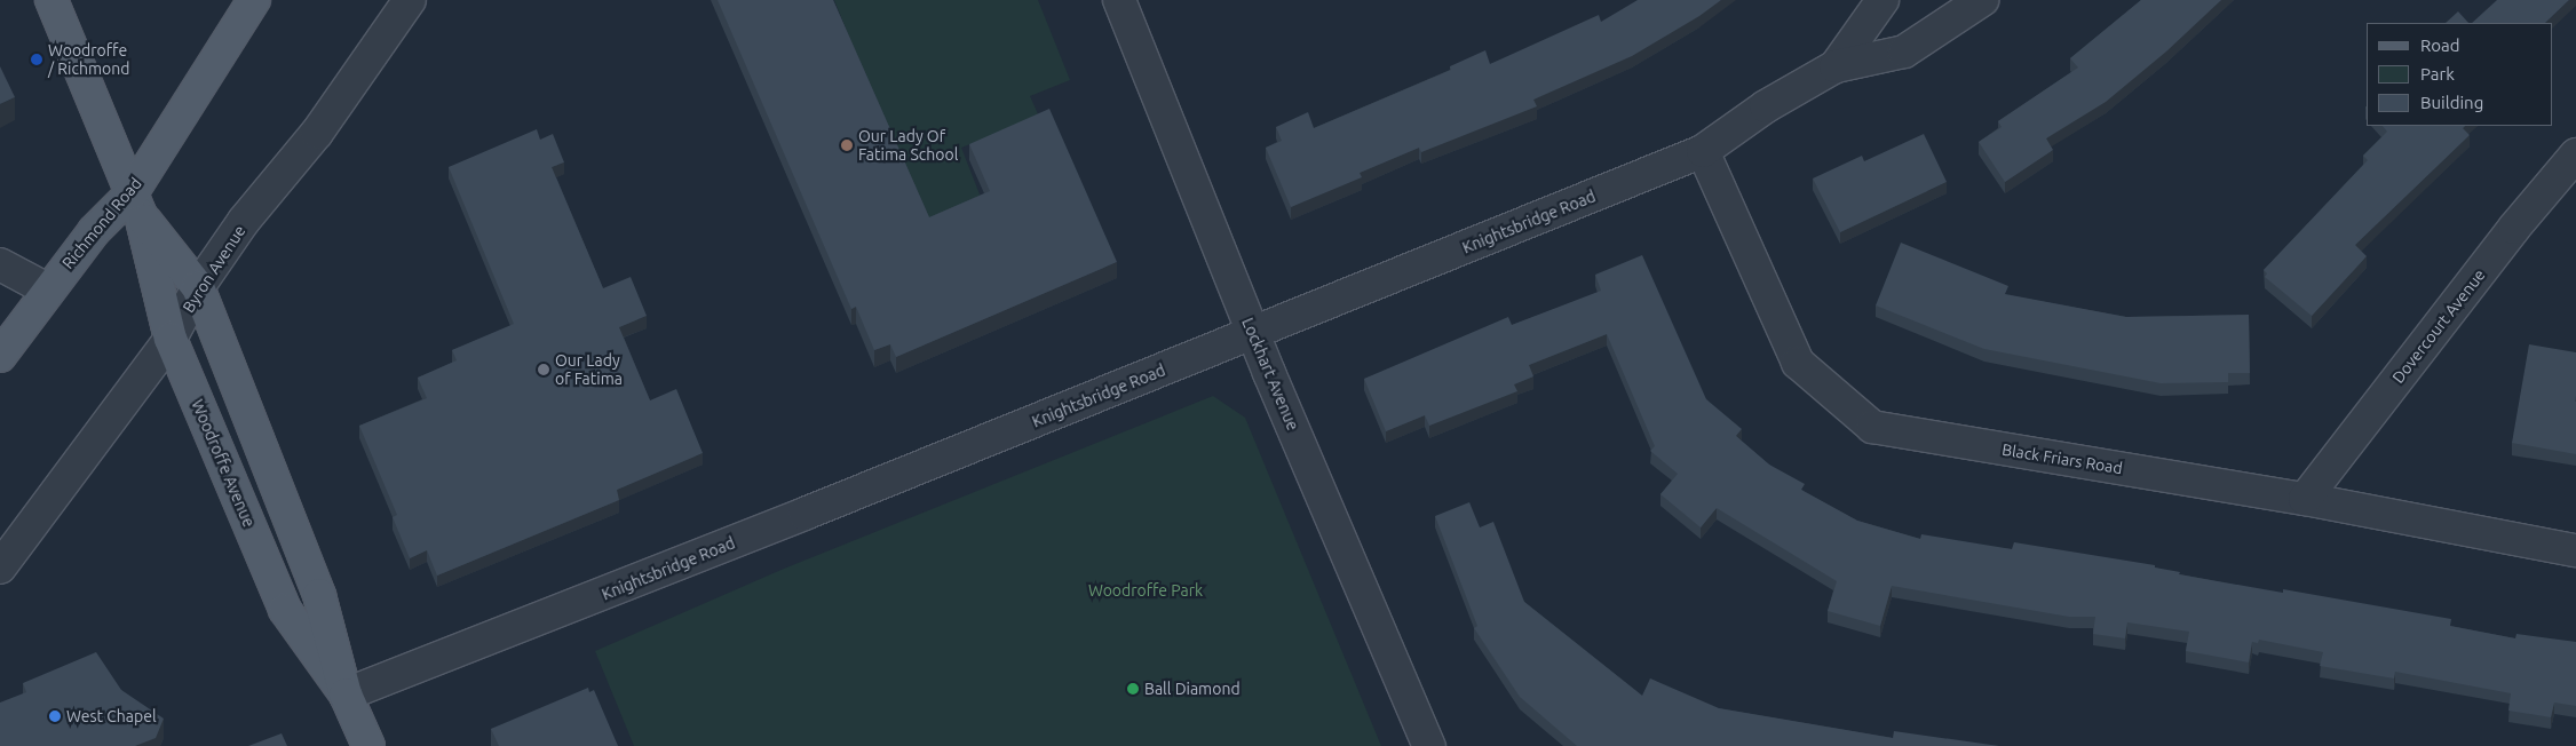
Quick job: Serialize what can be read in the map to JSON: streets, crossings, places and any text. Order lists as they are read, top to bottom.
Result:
{
  "streets": {
    "main road": ["Richmond Road", "Woodroffe Avenue"],
    "street": [
      "Knightsbridge Road",
      "Byron Avenue",
      "Dovercourt Avenue",
      "Lockhart Avenue",
      "Black Friars Road"
    ]
  },
  "crossings": [
    ["Knightsbridge Road", "Lockhart Avenue"],
    ["Knightsbridge Road", "Black Friars Road"],
    ["Knightsbridge Road", "Woodroffe Avenue"],
    ["Richmond Road", "Woodroffe Avenue"],
    ["Byron Avenue", "Woodroffe Avenue"],
    ["Dovercourt Avenue", "Black Friars Road"]
  ],
  "parks": ["Woodroffe Park"],
  "places": [
    "Woodroffe / Richmond",
    "Our Lady Of Fatima School",
    "Our Lady of Fatima",
    "Ball Diamond",
    "West Chapel"
  ],
  "legend": ["Road", "Park", "Building"]
}
